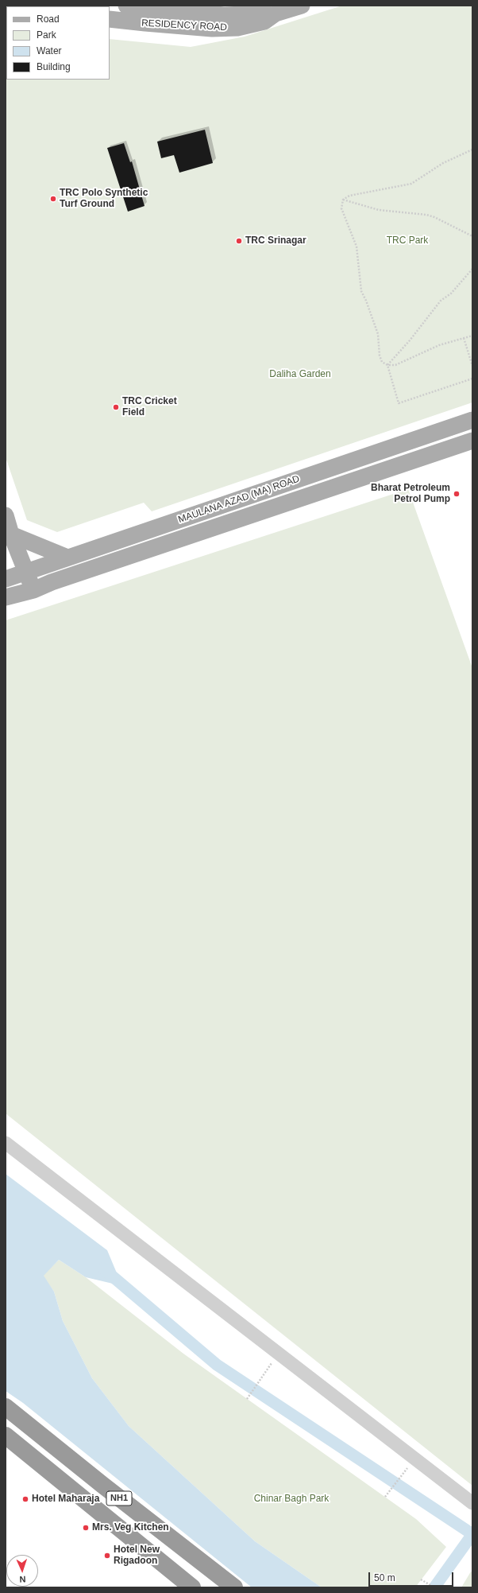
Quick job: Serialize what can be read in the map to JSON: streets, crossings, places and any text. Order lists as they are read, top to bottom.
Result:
{
  "streets": {
    "highway": ["NH1"],
    "main road": ["RESIDENCY ROAD", "MAULANA AZAD (MA) ROAD"]
  },
  "parks": ["TRC Park", "Daliha Garden", "Chinar Bagh Park"],
  "places": [
    "TRC Polo Synthetic Turf Ground",
    "TRC Srinagar",
    "TRC Cricket Field",
    "Bharat Petroleum Petrol Pump",
    "Hotel Maharaja",
    "Mrs. Veg Kitchen",
    "Hotel New Rigadoon"
  ],
  "legend": [
    "Road",
    "Park",
    "Water",
    "Building"
  ],
  "scale_bar": "50 m",
  "north": "bottom"
}
